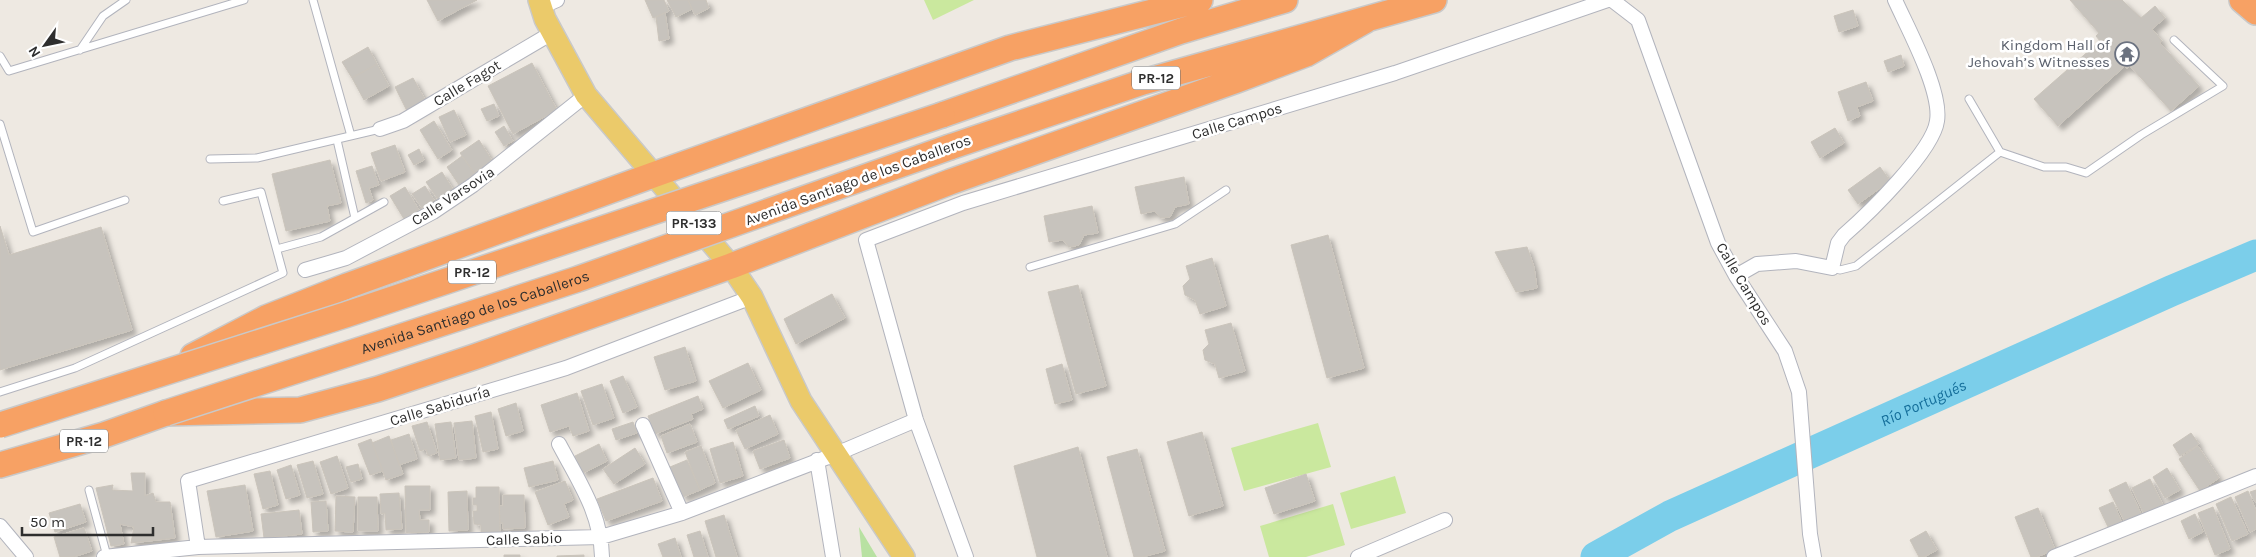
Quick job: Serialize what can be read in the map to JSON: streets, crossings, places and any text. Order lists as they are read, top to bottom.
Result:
{
  "streets": {
    "highway": ["PR-12", "Avenida Santiago de los Caballeros"],
    "main road": ["PR-133"],
    "street": [
      "Calle Fagot",
      "Calle Campos",
      "Calle Varsovia",
      "Calle Sabiduría",
      "Calle Sabio"
    ]
  },
  "crossings": [
    ["Calle Fagot", "PR-133"],
    ["Calle Campos", "Calle Sabio"],
    ["Calle Varsovia", "PR-133"],
    ["PR-133", "Calle Sabiduría"],
    ["PR-133", "Calle Sabio"],
    ["Calle Sabiduría", "Calle Sabio"]
  ],
  "water": ["Río Portugués"],
  "places": {
    "temple": ["Kingdom Hall of Jehovah’s Witnesses"]
  },
  "scale_bar": "50 m",
  "north": "bottom left"
}
